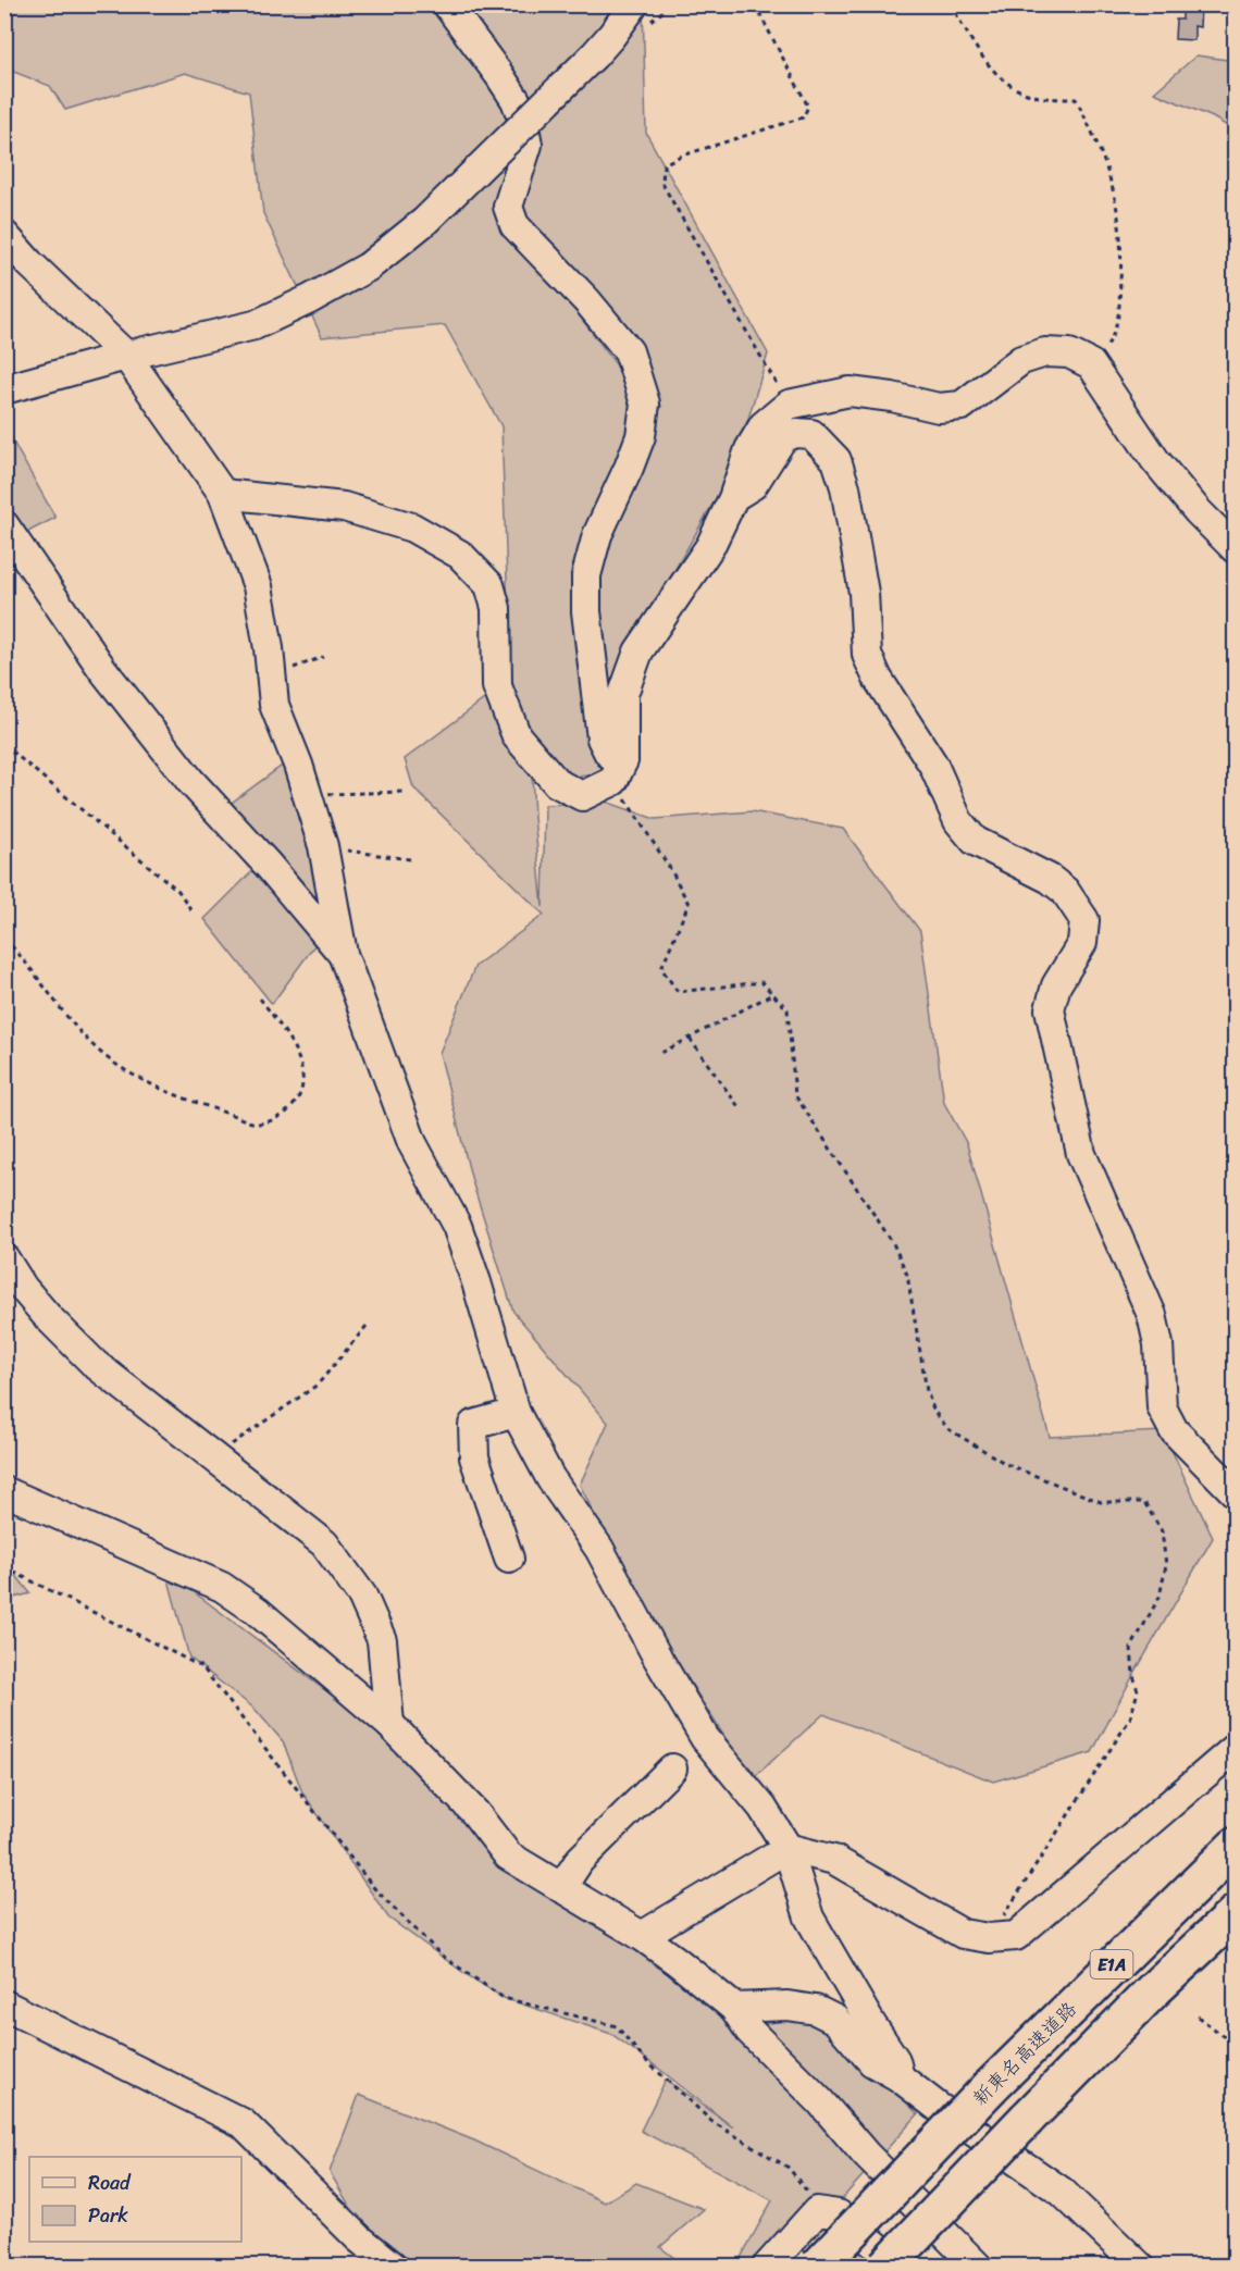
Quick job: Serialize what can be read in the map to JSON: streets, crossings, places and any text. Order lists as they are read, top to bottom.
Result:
{
  "streets": {
    "highway": ["E1A", "新東名高速道路"]
  },
  "legend": ["Road", "Park"]
}
